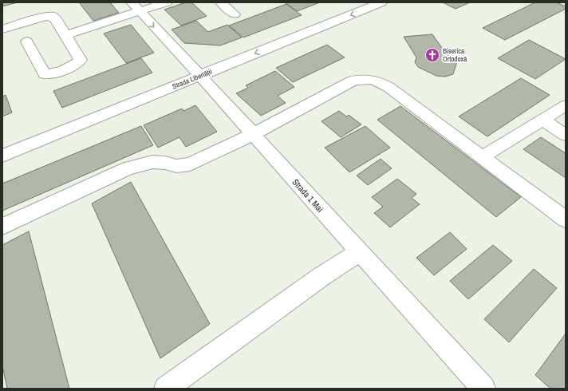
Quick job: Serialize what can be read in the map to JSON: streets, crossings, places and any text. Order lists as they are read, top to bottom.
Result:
{
  "streets": {
    "street": ["Strada Libertății", "Strada 1 Mai"]
  },
  "crossings": [
    ["Strada Libertății", "Strada 1 Mai"]
  ],
  "one_way": ["Strada Libertății"],
  "places": {
    "church": ["Biserica Ortodoxă"]
  }
}
